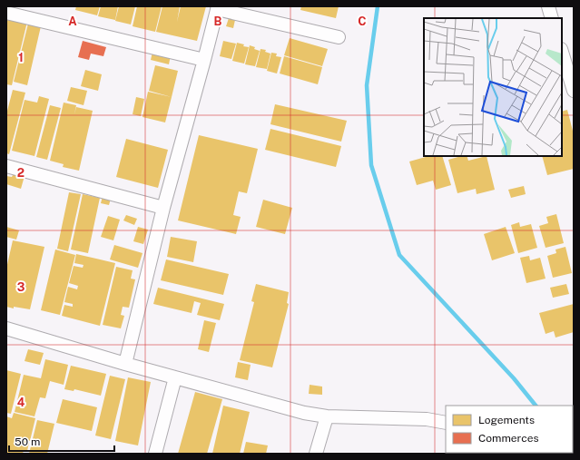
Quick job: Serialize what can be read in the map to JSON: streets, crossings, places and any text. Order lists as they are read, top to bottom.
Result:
{
  "legend": ["Logements", "Commerces"],
  "scale_bar": "50 m",
  "grid": {
    "columns": ["A", "B", "C"],
    "rows": [
      "1",
      "2",
      "3",
      "4"
    ]
  }
}
